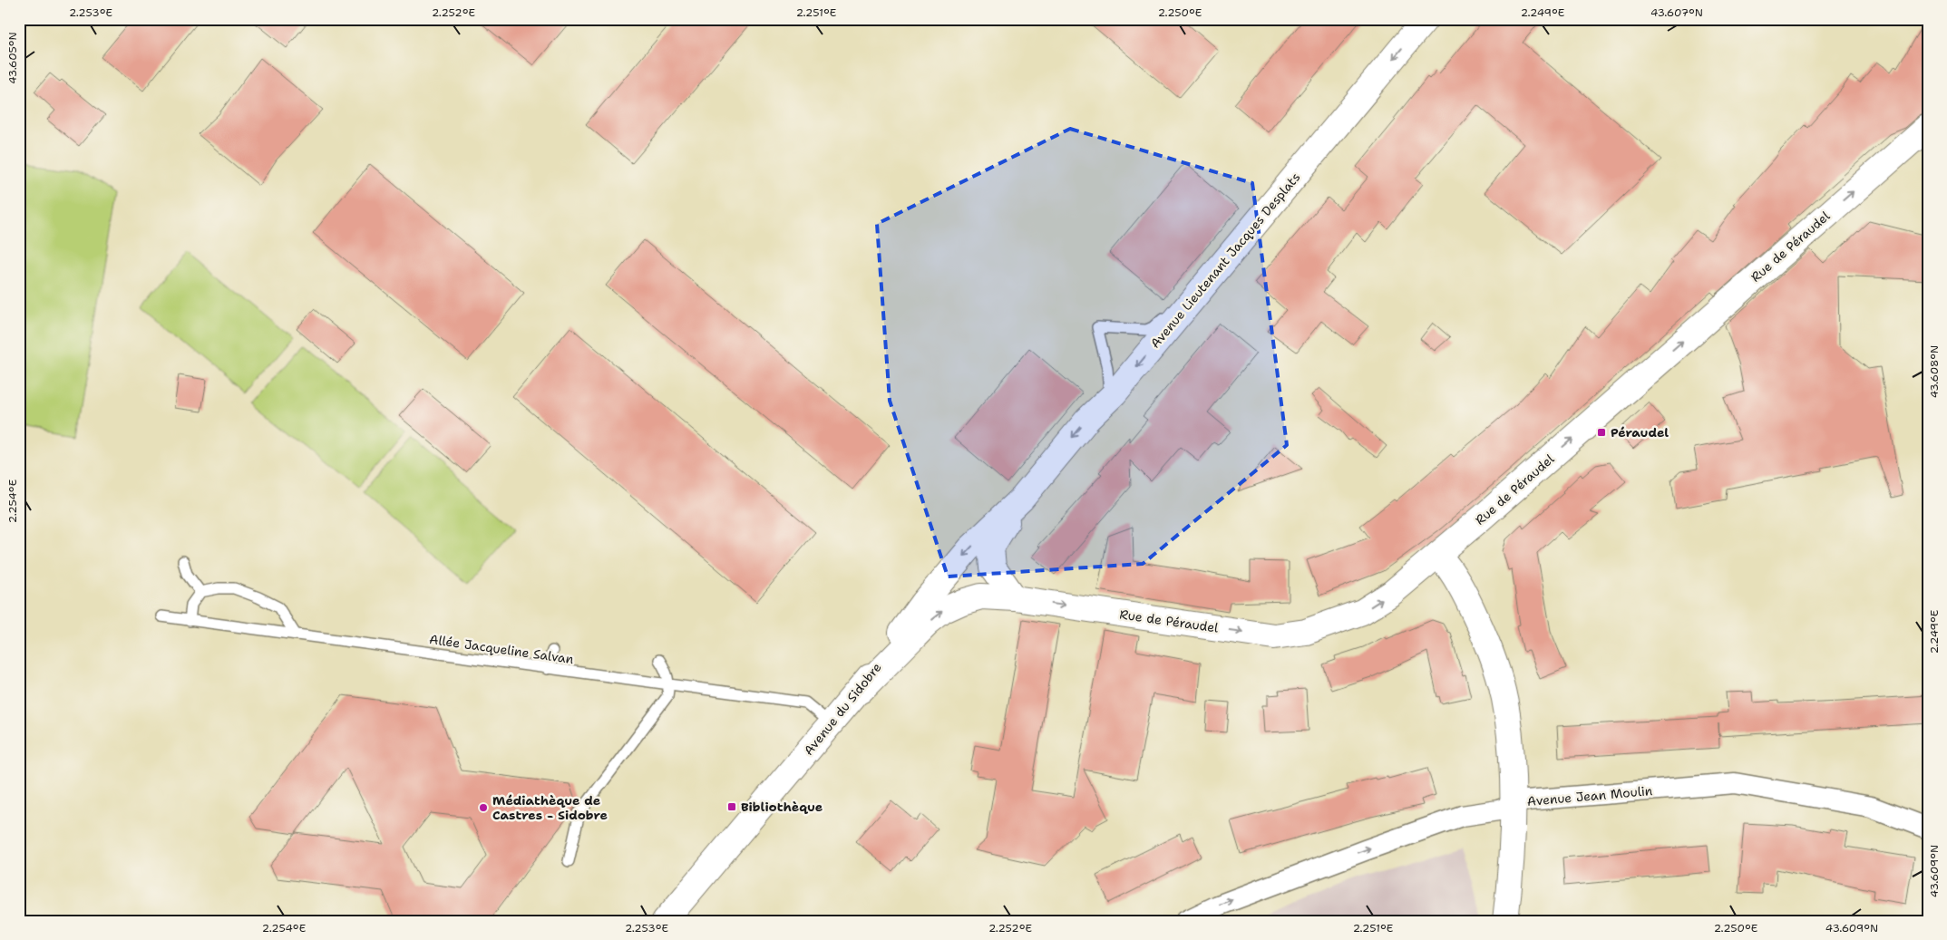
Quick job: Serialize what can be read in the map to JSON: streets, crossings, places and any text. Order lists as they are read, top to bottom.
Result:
{
  "streets": {
    "main road": ["Rue de Péraudel", "Avenue Lieutenant Jacques Desplats", "Avenue du Sidobre"],
    "street": ["Avenue Jean Moulin"],
    "lane": ["Allée Jacqueline Salvan"]
  },
  "crossings": [
    ["Rue de Péraudel", "Avenue du Sidobre"],
    ["Avenue Lieutenant Jacques Desplats", "Avenue du Sidobre"],
    ["Allée Jacqueline Salvan", "Avenue du Sidobre"]
  ],
  "one_way": [
    "Rue de Péraudel",
    "Avenue Lieutenant Jacques Desplats",
    "Avenue du Sidobre",
    "Avenue Jean Moulin"
  ],
  "places": {
    "transit": ["Péraudel", "Bibliothèque"],
    "other": ["Médiathèque de Castres - Sidobre"]
  },
  "coordinates": [
    "2.253°E",
    "2.252°E",
    "2.251°E",
    "2.250°E",
    "2.249°E",
    "43.607°N",
    "43.605°N",
    "43.608°N",
    "2.254°E",
    "43.609°N"
  ]
}
